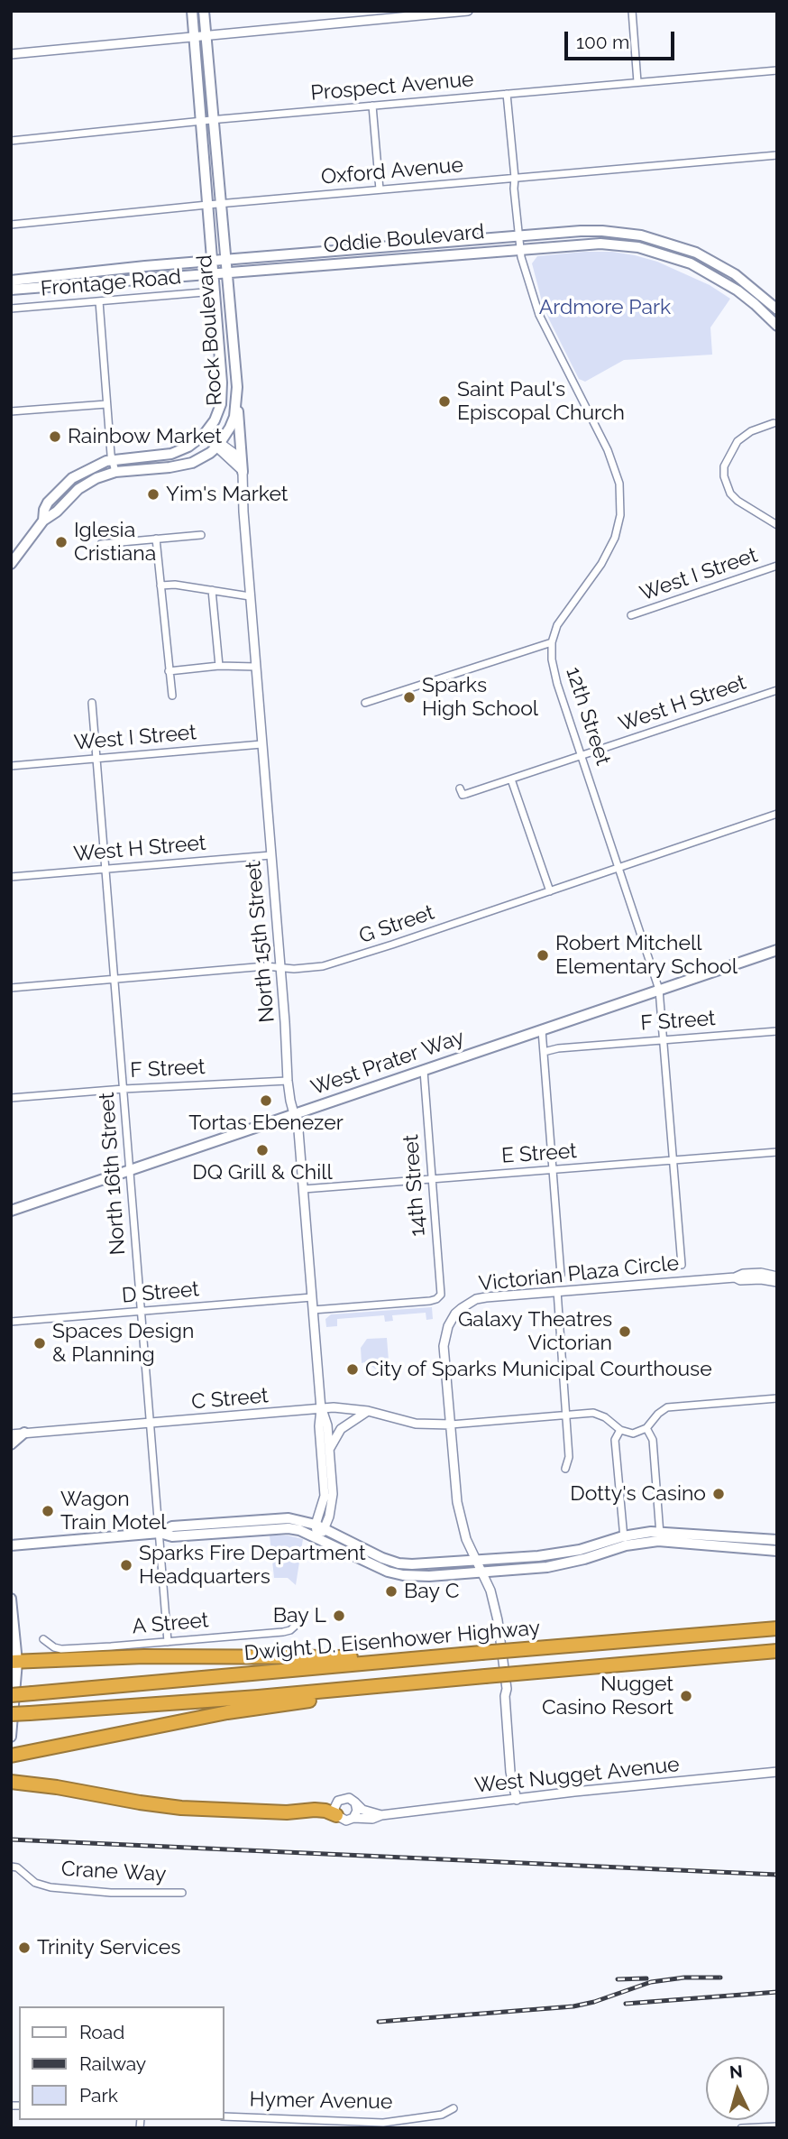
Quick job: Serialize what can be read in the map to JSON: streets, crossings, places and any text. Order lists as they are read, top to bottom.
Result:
{
  "streets": {
    "highway": ["Dwight D. Eisenhower Highway"],
    "main road": ["Oddie Boulevard", "Rock Boulevard", "West Prater Way"],
    "street": [
      "Prospect Avenue",
      "Oxford Avenue",
      "Frontage Road",
      "West I Street",
      "West H Street",
      "12th Street",
      "G Street",
      "North 15th Street",
      "F Street",
      "E Street",
      "North 16th Street",
      "14th Street",
      "Victorian Plaza Circle",
      "D Street",
      "C Street",
      "A Street",
      "West Nugget Avenue",
      "Crane Way",
      "Hymer Avenue"
    ]
  },
  "crossings": [
    ["Prospect Avenue", "Rock Boulevard"],
    ["Prospect Avenue", "12th Street"],
    ["Oxford Avenue", "Rock Boulevard"],
    ["Oxford Avenue", "12th Street"],
    ["Oddie Boulevard", "Rock Boulevard"],
    ["Oddie Boulevard", "12th Street"],
    ["Frontage Road", "Rock Boulevard"],
    ["West I Street", "North 15th Street"],
    ["West I Street", "North 16th Street"],
    ["West H Street", "12th Street"],
    ["West H Street", "North 15th Street"],
    ["West H Street", "North 16th Street"],
    ["12th Street", "G Street"],
    ["12th Street", "F Street"],
    ["12th Street", "West Prater Way"],
    ["12th Street", "E Street"],
    ["G Street", "North 15th Street"],
    ["G Street", "North 16th Street"],
    ["North 15th Street", "F Street"],
    ["North 15th Street", "West Prater Way"],
    ["North 15th Street", "E Street"],
    ["North 15th Street", "14th Street"],
    ["North 15th Street", "D Street"],
    ["North 15th Street", "C Street"],
    ["F Street", "North 16th Street"],
    ["West Prater Way", "North 16th Street"],
    ["West Prater Way", "14th Street"],
    ["E Street", "14th Street"],
    ["North 16th Street", "D Street"],
    ["North 16th Street", "C Street"],
    ["North 16th Street", "A Street"],
    ["Victorian Plaza Circle", "C Street"]
  ],
  "parks": ["Ardmore Park"],
  "places": [
    "Saint Paul's Episcopal Church",
    "Rainbow Market",
    "Yim's Market",
    "Iglesia Cristiana",
    "Sparks High School",
    "Robert Mitchell Elementary School",
    "Tortas Ebenezer",
    "DQ Grill & Chill",
    "Galaxy Theatres Victorian",
    "Spaces Design & Planning",
    "City of Sparks Municipal Courthouse",
    "Dotty's Casino",
    "Wagon Train Motel",
    "Sparks Fire Department Headquarters",
    "Bay C",
    "Bay L",
    "Nugget Casino Resort",
    "Trinity Services"
  ],
  "legend": ["Road", "Railway", "Park"],
  "scale_bar": "100 m",
  "north": "top"
}
